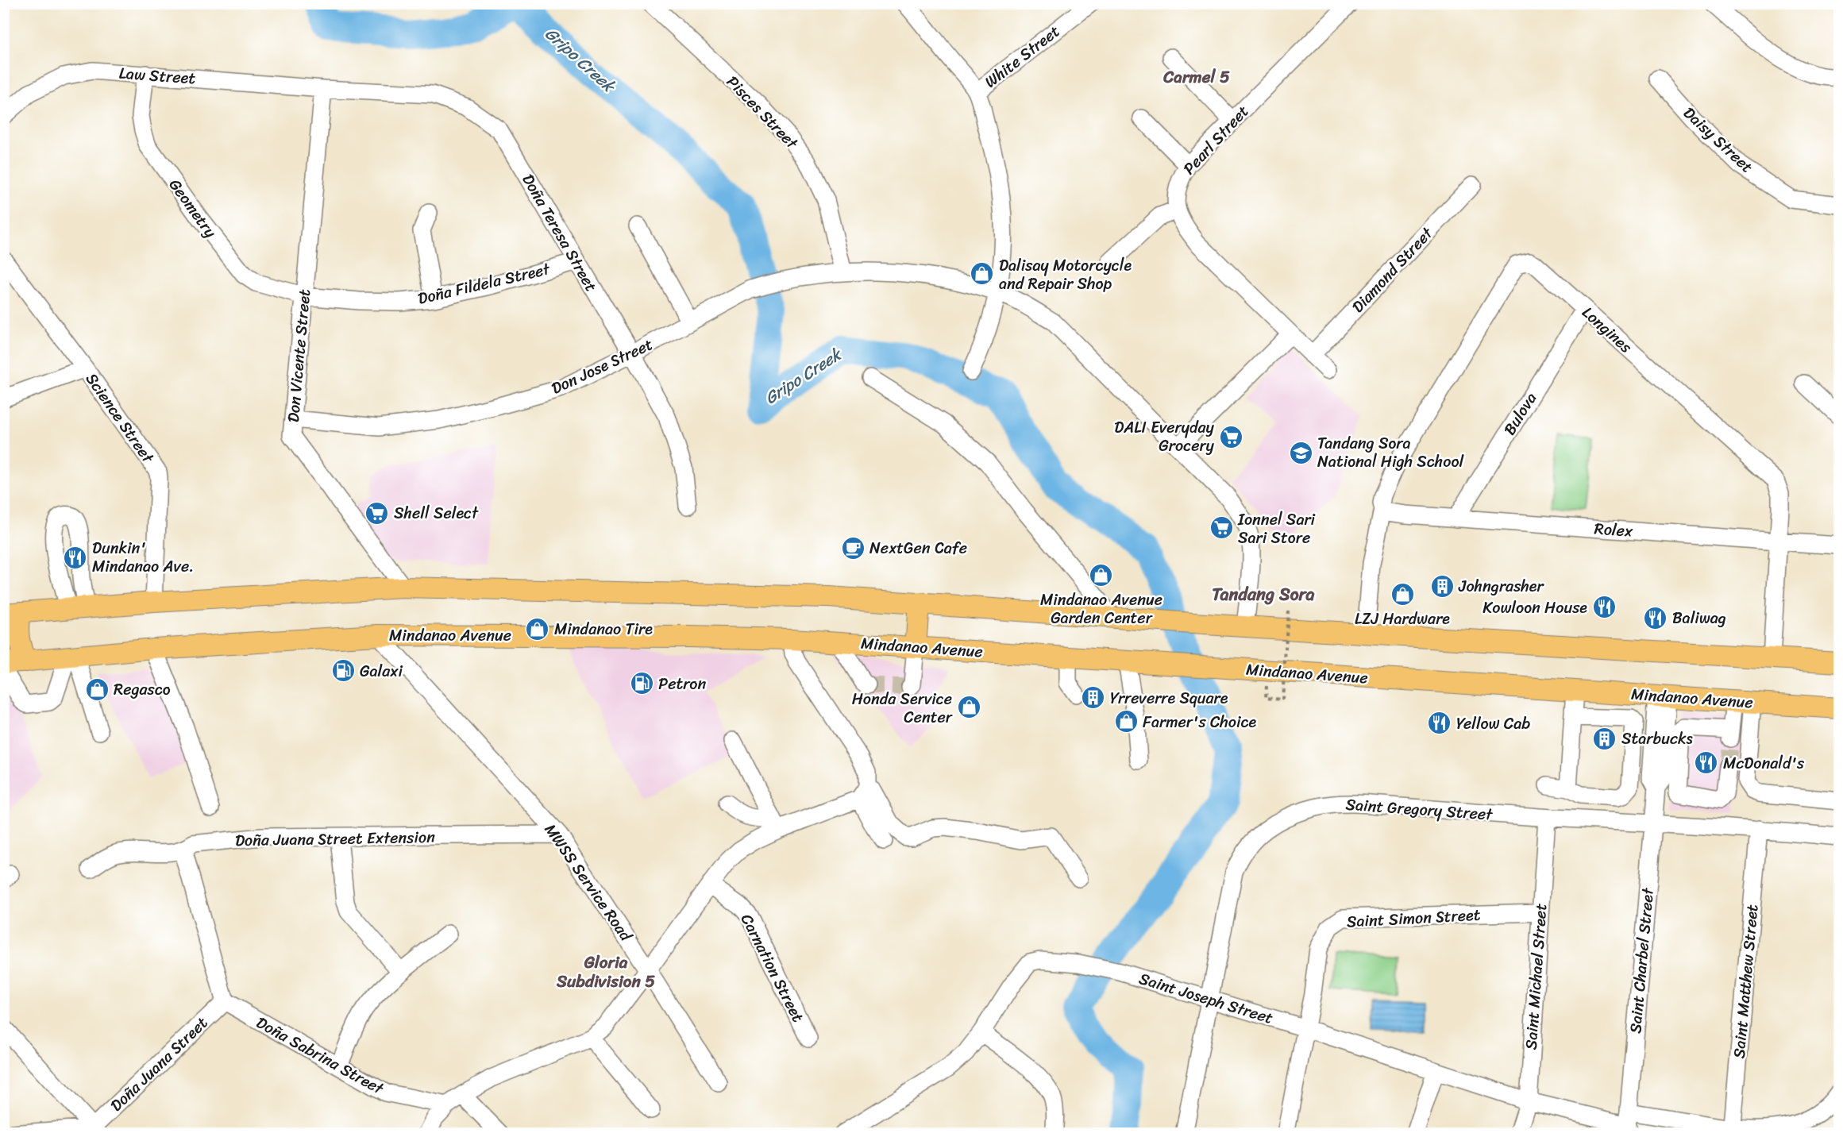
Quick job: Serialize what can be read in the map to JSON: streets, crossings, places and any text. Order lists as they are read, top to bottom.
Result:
{
  "streets": {
    "main road": ["Mindanao Avenue"],
    "street": [
      "White Street",
      "Law Street",
      "Pisces Street",
      "Pearl Street",
      "Daisy Street",
      "Geometry",
      "Doña Teresa Street",
      "Diamond Street",
      "Doña Fildela Street",
      "Longines",
      "Don Vicente Street",
      "Don Jose Street",
      "Bulova",
      "Science Street",
      "Rolex",
      "Saint Gregory Street",
      "Doña Juana Street Extension",
      "MWSS Service Road",
      "Saint Simon Street",
      "Saint Charbel Street",
      "Carnation Street",
      "Saint Michael Street",
      "Saint Matthew Street",
      "Saint Joseph Street",
      "Doña Sabrina Street",
      "Doña Juana Street"
    ]
  },
  "crossings": [
    ["Law Street", "Geometry"],
    ["Law Street", "Doña Teresa Street"],
    ["Law Street", "Don Vicente Street"],
    ["Pisces Street", "Don Jose Street"],
    ["Geometry", "Doña Fildela Street"],
    ["Geometry", "Don Vicente Street"],
    ["Doña Teresa Street", "Doña Fildela Street"],
    ["Doña Teresa Street", "Don Vicente Street"],
    ["Doña Teresa Street", "Don Jose Street"],
    ["Doña Fildela Street", "Don Vicente Street"],
    ["Longines", "Bulova"],
    ["Longines", "Rolex"],
    ["Don Vicente Street", "Don Jose Street"],
    ["Bulova", "Rolex"],
    ["Mindanao Avenue", "MWSS Service Road"],
    ["Mindanao Avenue", "Saint Charbel Street"],
    ["Saint Gregory Street", "Saint Charbel Street"],
    ["Saint Gregory Street", "Saint Michael Street"],
    ["Saint Gregory Street", "Saint Matthew Street"],
    ["Saint Gregory Street", "Saint Joseph Street"],
    ["Doña Juana Street Extension", "MWSS Service Road"],
    ["Saint Simon Street", "Saint Michael Street"],
    ["Saint Simon Street", "Saint Joseph Street"],
    ["Saint Charbel Street", "Saint Joseph Street"],
    ["Saint Michael Street", "Saint Joseph Street"],
    ["Saint Matthew Street", "Saint Joseph Street"],
    ["Doña Sabrina Street", "Doña Juana Street"]
  ],
  "districts": ["Carmel 5", "Tandang Sora", "Gloria Subdivision 5"],
  "water": ["Gripo Creek"],
  "places": {
    "shop": [
      "Dalisay Motorcycle and Repair Shop",
      "Mindanao Avenue Garden Center",
      "LZJ Hardware",
      "Mindanao Tire",
      "Regasco",
      "Honda Service Center",
      "Farmer's Choice"
    ],
    "supermarket": ["DALI Everyday Grocery", "Shell Select", "Ionnel Sari Sari Store"],
    "school or university": ["Tandang Sora National High School"],
    "cafe": ["NextGen Cafe"],
    "restaurant": [
      "Dunkin' Mindanao Ave.",
      "Kowloon House",
      "Baliwag",
      "Yellow Cab",
      "McDonald's"
    ],
    "building": ["Johngrasher", "Yrreverre Square", "Starbucks"],
    "fuel station": ["Galaxi", "Petron"]
  }
}
